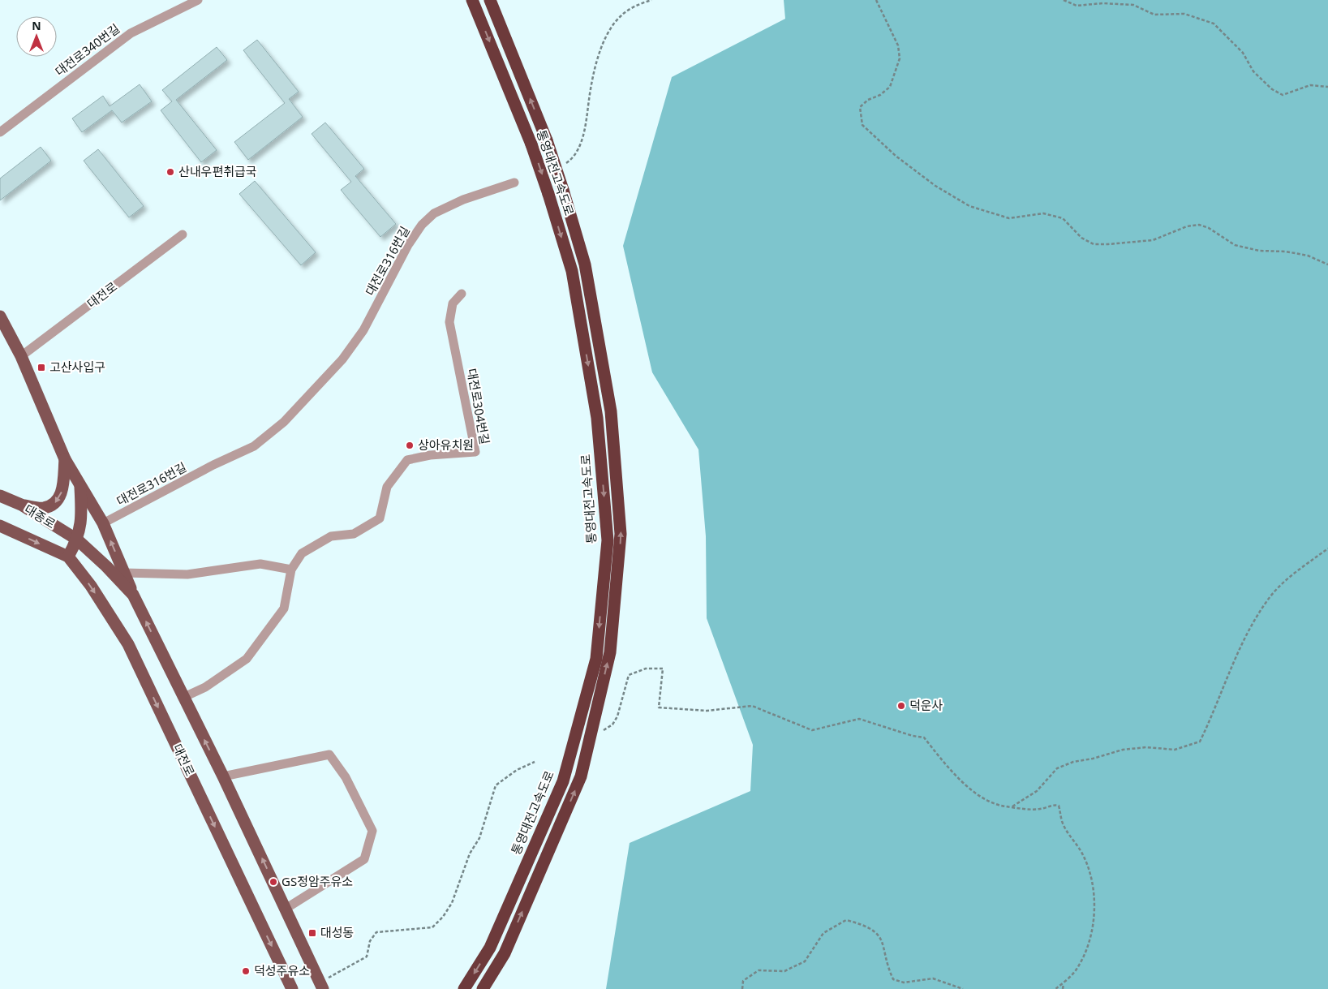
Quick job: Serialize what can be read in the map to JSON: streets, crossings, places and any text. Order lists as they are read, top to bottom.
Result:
{
  "streets": {
    "highway": ["통영대전고속도로"],
    "main road": ["대전로", "대종로"],
    "street": ["대전로340번길", "대전로316번길", "대전로304번길"]
  },
  "crossings": [
    ["대전로", "대종로"]
  ],
  "one_way": ["대전로"],
  "places": {
    "other": [
      "산내우편취급국",
      "상아유치원",
      "덕운사",
      "GS정암주유소",
      "덕성주유소"
    ],
    "transit": ["고산사입구", "대성동"]
  },
  "north": "top"
}
